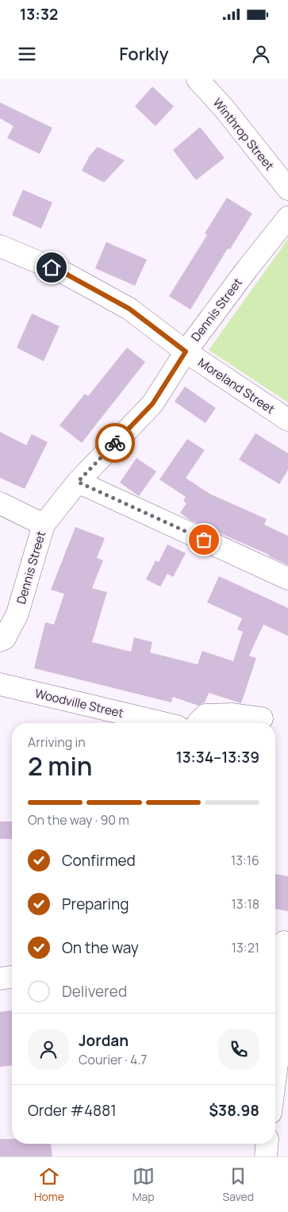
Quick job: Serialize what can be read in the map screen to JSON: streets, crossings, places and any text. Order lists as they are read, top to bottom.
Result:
{
  "streets": {
    "street": [
      "Winthrop Street",
      "Dennis Street",
      "Moreland Street",
      "Woodville Street"
    ]
  },
  "crossings": [
    ["Dennis Street", "Moreland Street"]
  ],
  "page": {
    "status": "13:32",
    "header": "Forkly",
    "heading": ["2 min", "Arriving in", "13:34–13:39"],
    "panel": [
      "Jordan",
      "Courier · 4.7",
      "Order #4881",
      "$38.98"
    ],
    "bar": "On the way · 90 m",
    "list": [
      ["Confirmed", "13:16"],
      ["Preparing", "13:18"],
      ["On the way", "13:21"],
      "Delivered"
    ],
    "tabs": ["Home", "Map", "Saved"]
  }
}
